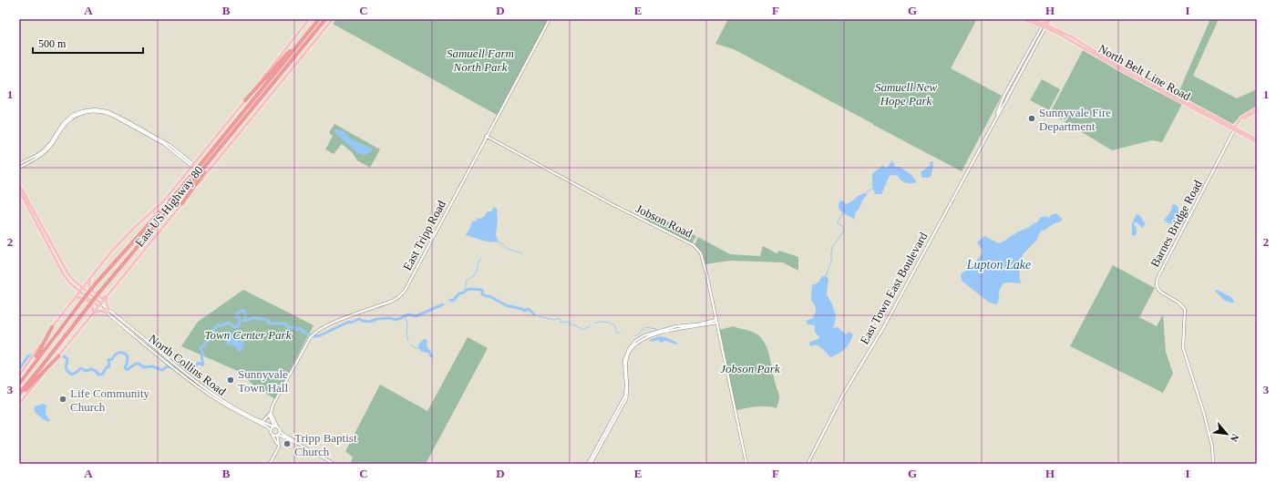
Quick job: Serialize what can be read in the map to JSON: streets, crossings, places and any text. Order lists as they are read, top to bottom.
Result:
{
  "streets": {
    "main road": ["North Belt Line Road", "East US Highway 80", "Barnes Bridge Road"],
    "street": [
      "Jobson Road",
      "East Tripp Road",
      "East Town East Boulevard",
      "North Collins Road"
    ]
  },
  "crossings": [
    ["North Belt Line Road", "Barnes Bridge Road"],
    ["North Belt Line Road", "East Town East Boulevard"],
    ["East US Highway 80", "North Collins Road"],
    ["Jobson Road", "East Tripp Road"],
    ["East Tripp Road", "North Collins Road"]
  ],
  "water": ["Lupton Lake"],
  "parks": [
    "Samuell Farm North Park",
    "Samuell New Hope Park",
    "Town Center Park",
    "Jobson Park"
  ],
  "places": [
    "Sunnyvale Fire Department",
    "Sunnyvale Town Hall",
    "Life Community Church",
    "Tripp Baptist Church"
  ],
  "scale_bar": "500 m",
  "north": "bottom right",
  "grid": {
    "columns": [
      "A",
      "B",
      "C",
      "D",
      "E",
      "F",
      "G",
      "H",
      "I"
    ],
    "rows": ["1", "2", "3"]
  }
}
